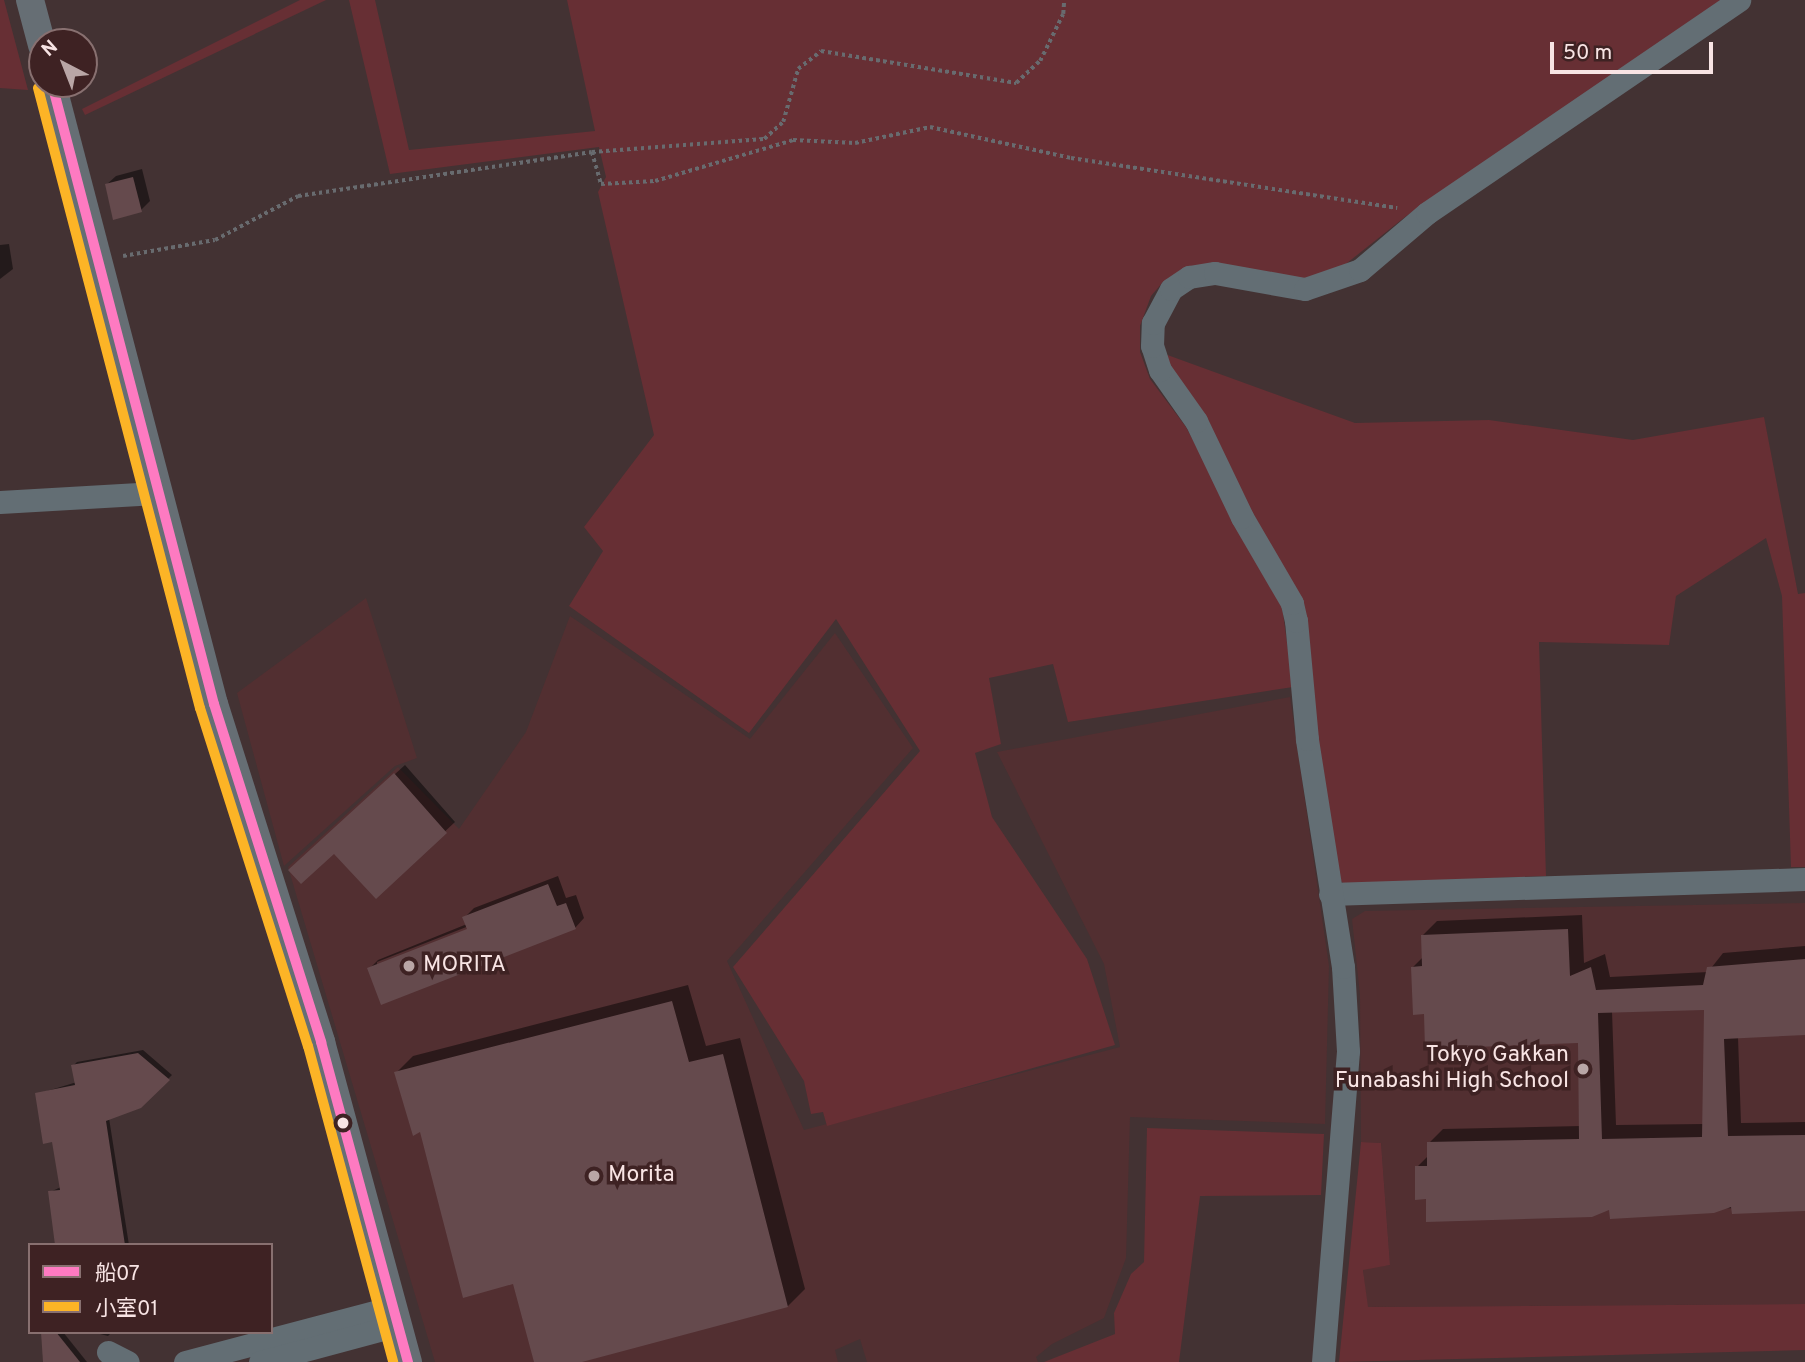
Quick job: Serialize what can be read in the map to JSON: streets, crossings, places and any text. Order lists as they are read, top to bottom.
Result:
{
  "places": ["MORITA", "Tokyo Gakkan Funabashi High School", "Morita"],
  "lines": ["transit line 船07", "transit line 小室01"],
  "legend": ["船07", "小室01"],
  "scale_bar": "50 m",
  "north": "top left"
}
